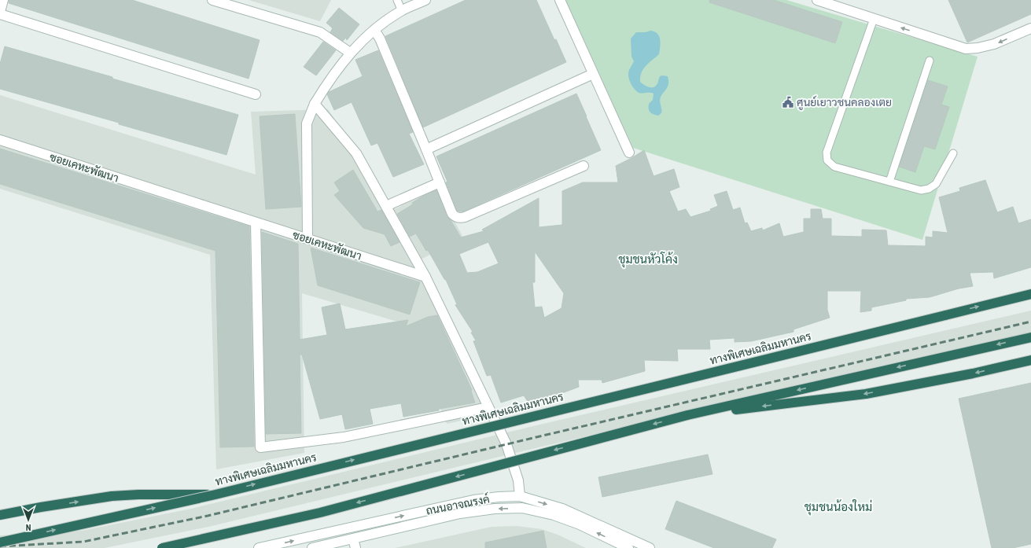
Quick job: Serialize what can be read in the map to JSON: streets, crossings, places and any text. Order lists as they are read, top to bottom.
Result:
{
  "streets": {
    "highway": ["ทางพิเศษเฉลิมมหานคร"],
    "street": ["ซอยเคหะพัฒนา", "ถนนอาจณรงค์"]
  },
  "districts": ["ชุมชนหัวโค้ง", "ชุมชนน้องใหม่"],
  "places": {
    "public building": ["ศูนย์เยาวชนคลองเตย"]
  },
  "north": "bottom"
}
